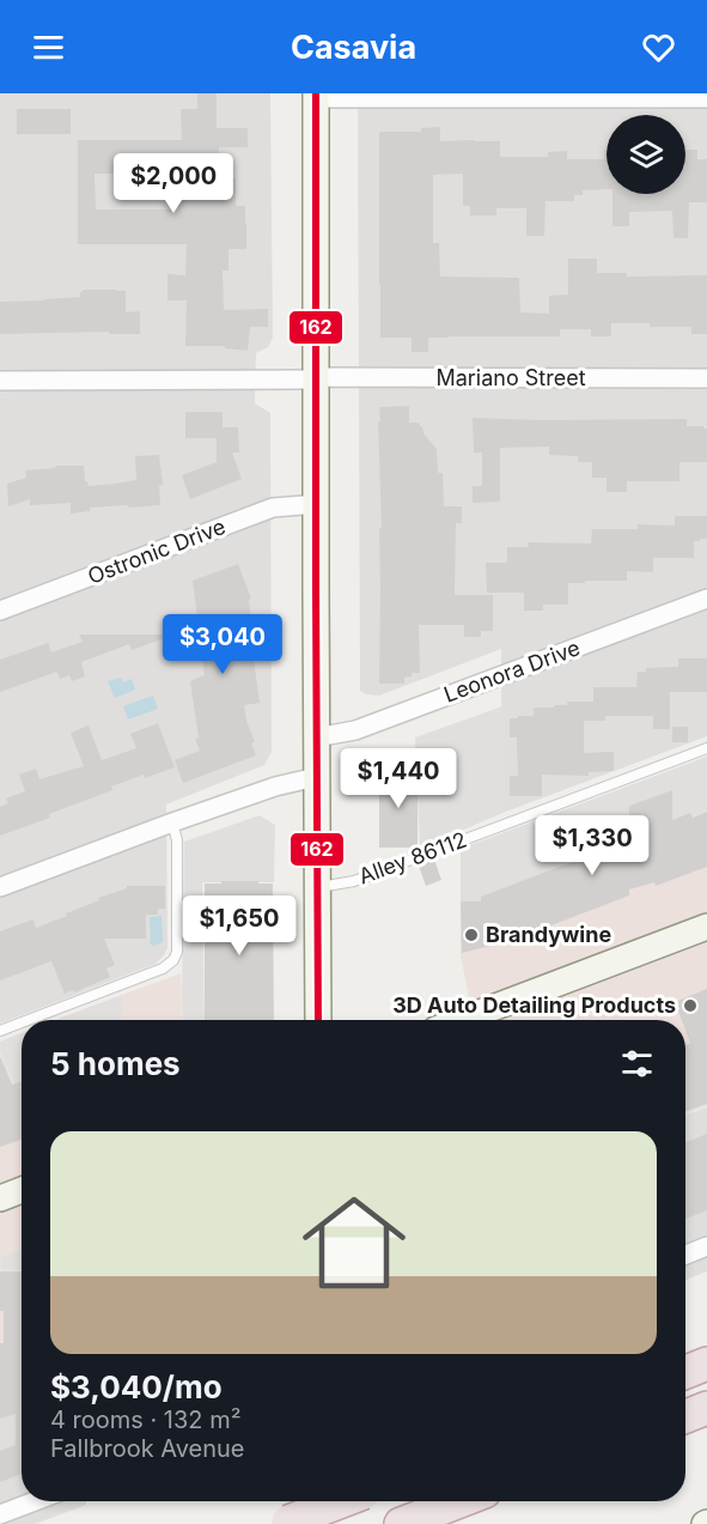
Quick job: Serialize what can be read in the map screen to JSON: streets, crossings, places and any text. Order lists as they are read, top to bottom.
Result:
{
  "streets": {
    "street": ["Mariano Street", "Ostronic Drive", "Leonora Drive"],
    "lane": ["Alley 86112"]
  },
  "places": ["Brandywine", "3D Auto Detailing Products"],
  "lines": ["transit line 162"],
  "page": {
    "header": "Casavia",
    "price": [
      "$2,000",
      "$3,040",
      "$1,440",
      "$1,330",
      "$1,650"
    ],
    "heading": "5 homes",
    "list": [
      {
        "name": "$3,040/mo",
        "note": "4 rooms · 132 m² · Fallbrook Avenue"
      }
    ]
  }
}
